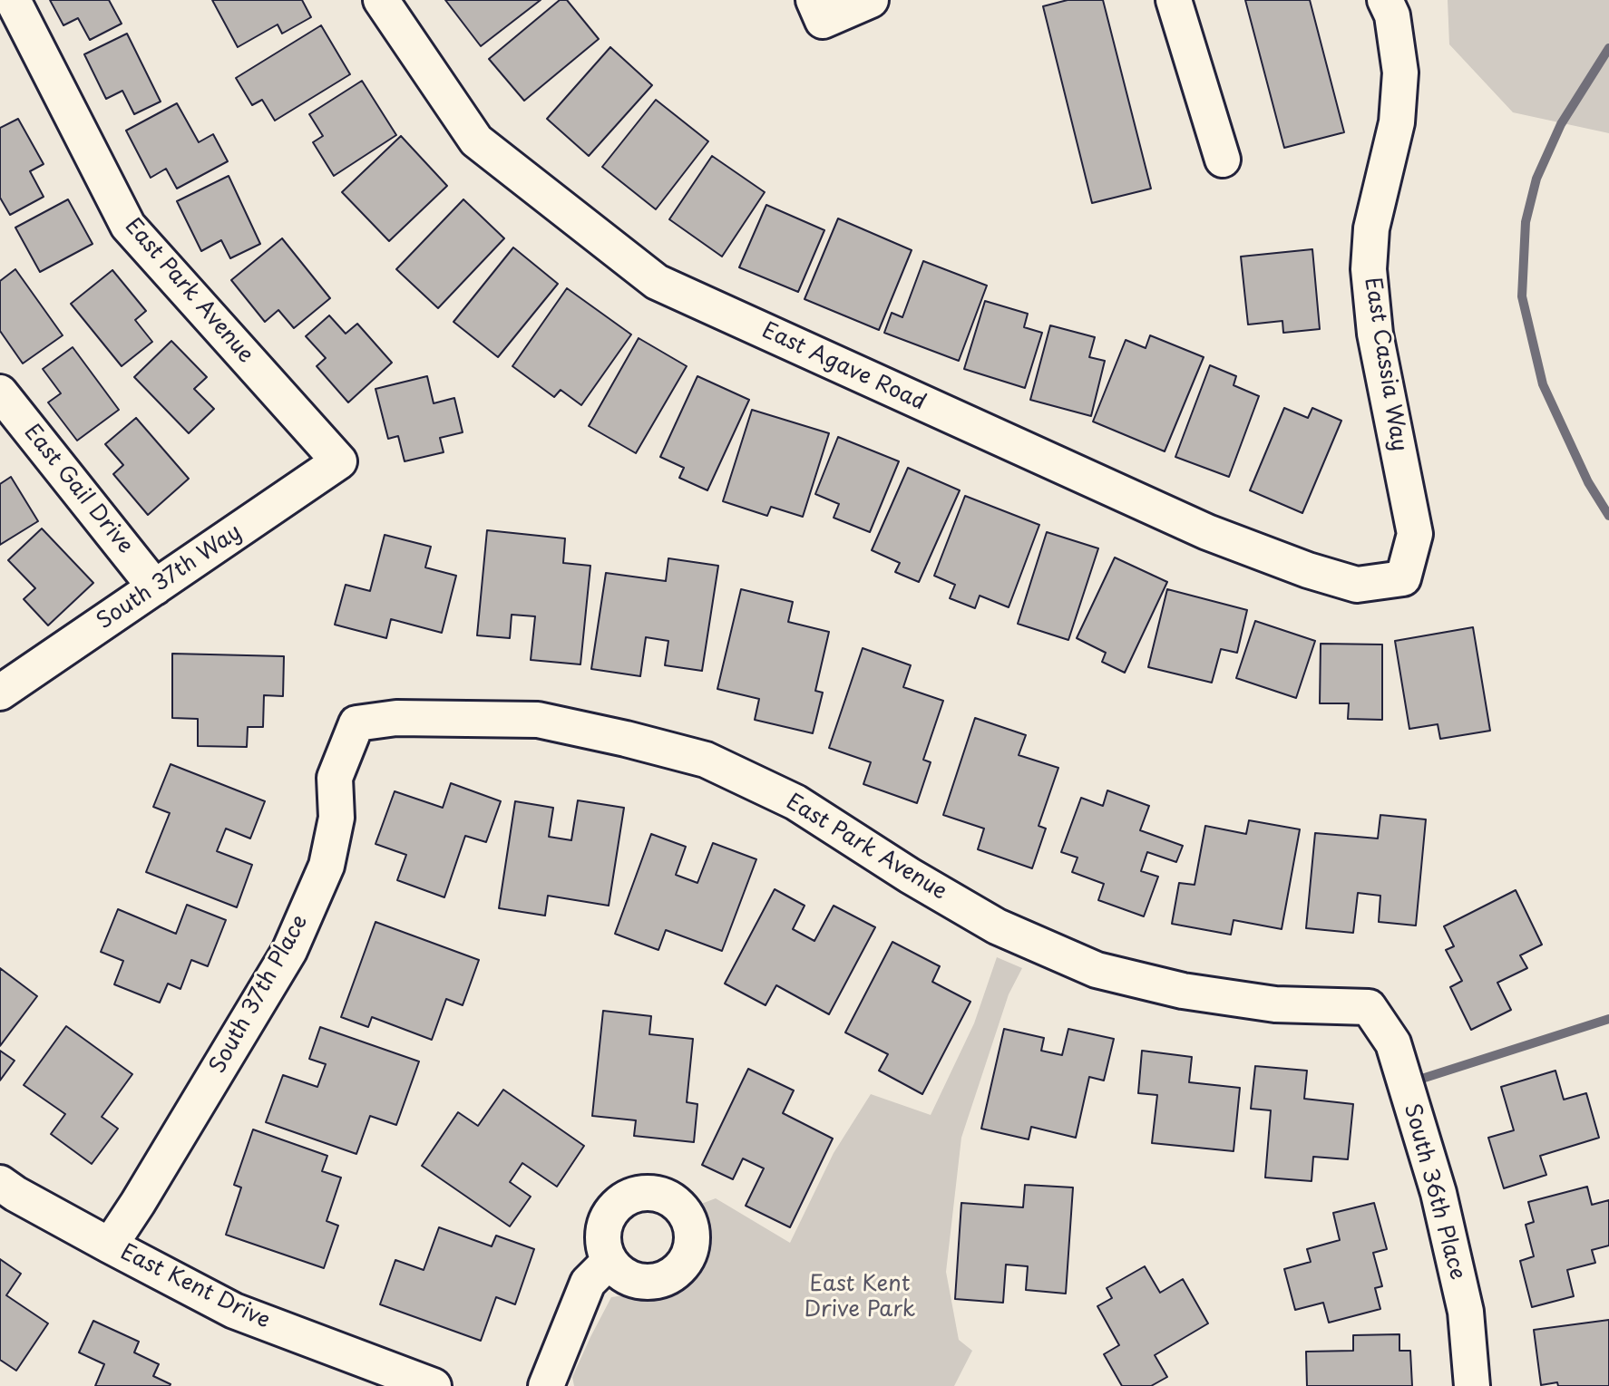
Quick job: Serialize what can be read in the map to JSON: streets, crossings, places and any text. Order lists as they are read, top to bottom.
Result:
{
  "streets": {
    "street": [
      "East Park Avenue",
      "East Cassia Way",
      "East Agave Road",
      "East Gail Drive",
      "South 37th Way",
      "South 37th Place",
      "South 36th Place",
      "East Kent Drive"
    ]
  },
  "crossings": [
    ["East Park Avenue", "South 37th Way"],
    ["East Park Avenue", "South 37th Place"],
    ["East Park Avenue", "South 36th Place"],
    ["East Cassia Way", "East Agave Road"],
    ["East Gail Drive", "South 37th Way"],
    ["South 37th Place", "East Kent Drive"]
  ],
  "parks": ["East Kent Drive Park"]
}
